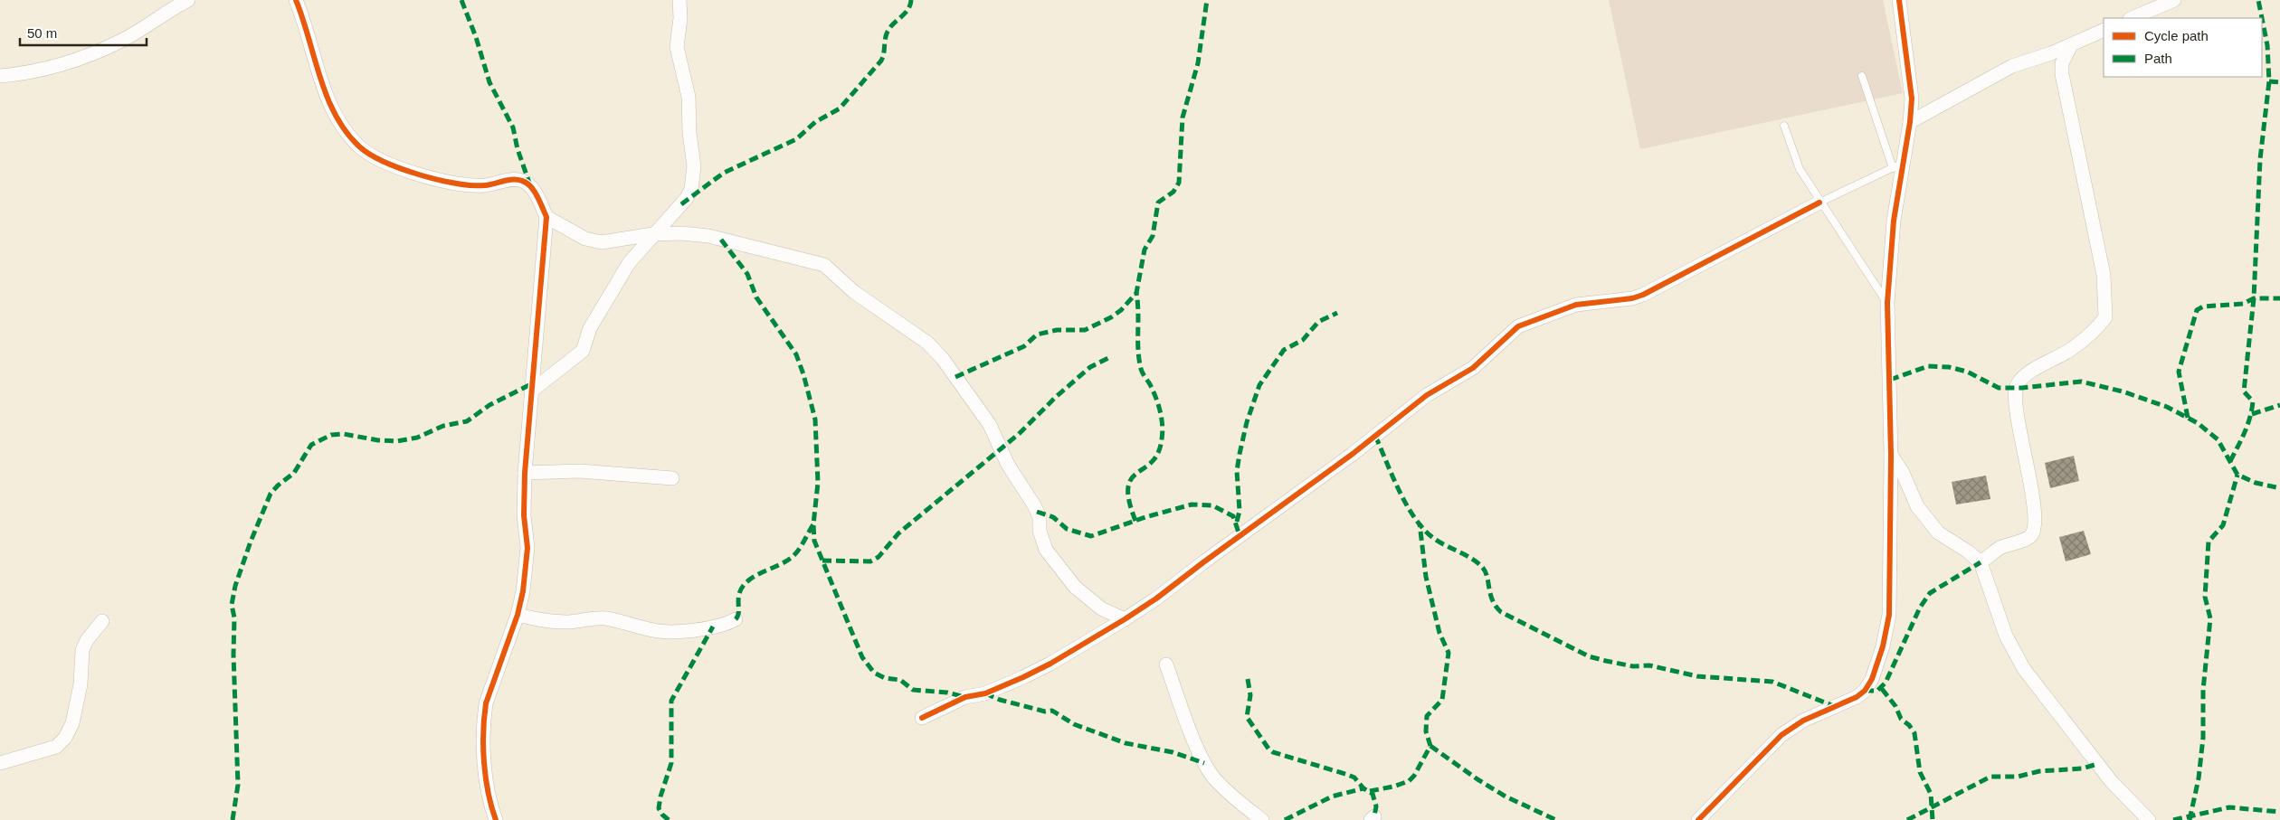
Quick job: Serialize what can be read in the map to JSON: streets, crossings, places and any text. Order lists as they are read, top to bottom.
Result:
{
  "legend": ["Cycle path", "Path"],
  "scale_bar": "50 m"
}
